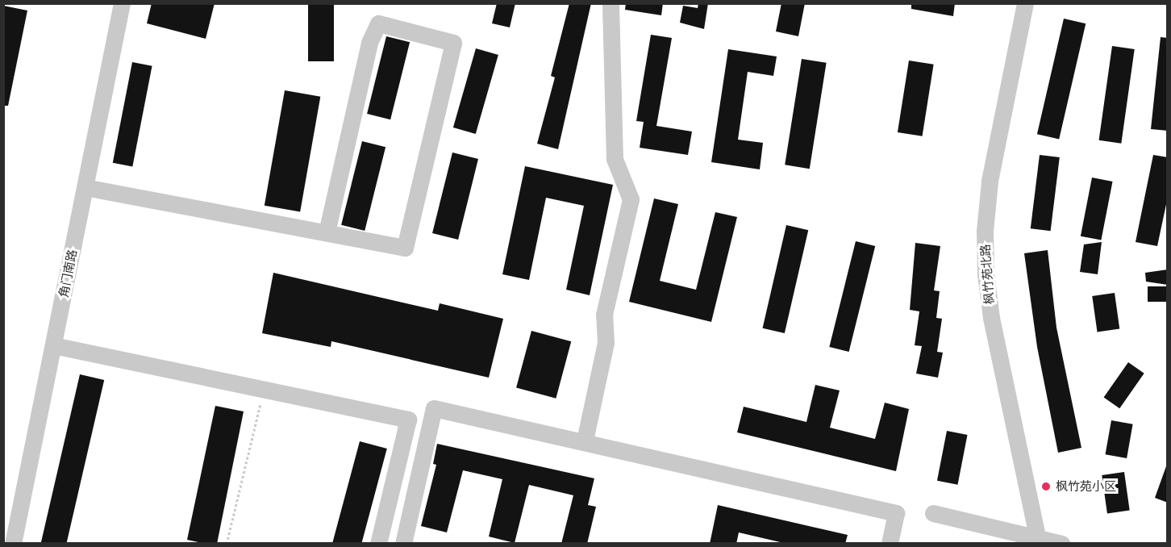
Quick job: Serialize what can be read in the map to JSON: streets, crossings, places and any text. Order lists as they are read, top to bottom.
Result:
{
  "streets": {
    "street": ["角门南路", "枫竹苑北路"]
  },
  "places": ["枫竹苑小区"]
}
